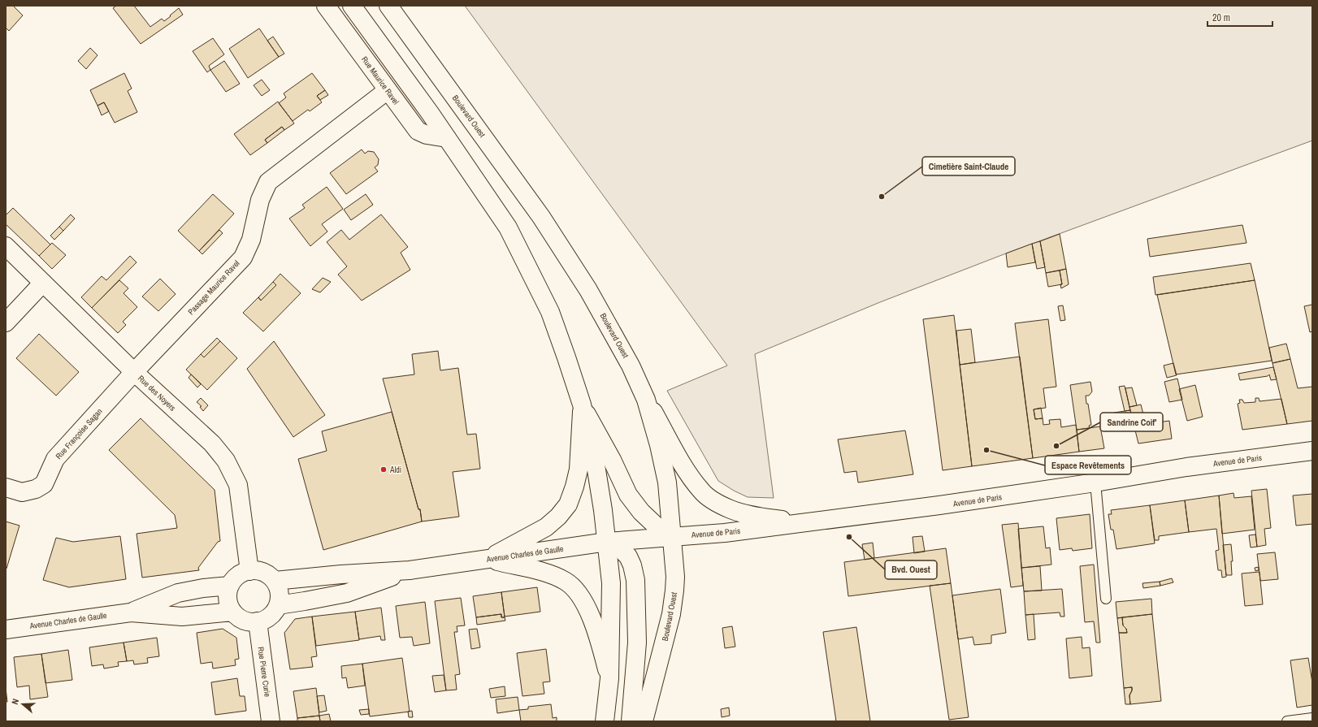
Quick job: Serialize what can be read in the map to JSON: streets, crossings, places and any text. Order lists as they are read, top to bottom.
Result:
{
  "streets": {
    "main road": [
      "Rue Maurice Ravel",
      "Boulevard Ouest",
      "Passage Maurice Ravel",
      "Rue des Noyers",
      "Rue Françoise Sagan",
      "Avenue de Paris",
      "Avenue Charles de Gaulle",
      "Rue Pierre Curie"
    ]
  },
  "crossings": [
    ["Rue Maurice Ravel", "Passage Maurice Ravel"],
    ["Boulevard Ouest", "Avenue de Paris"],
    ["Passage Maurice Ravel", "Rue des Noyers"],
    ["Passage Maurice Ravel", "Rue Françoise Sagan"],
    ["Rue des Noyers", "Rue Françoise Sagan"],
    ["Rue des Noyers", "Avenue Charles de Gaulle"],
    ["Rue des Noyers", "Rue Pierre Curie"],
    ["Avenue de Paris", "Avenue Charles de Gaulle"],
    ["Avenue Charles de Gaulle", "Rue Pierre Curie"]
  ],
  "places": [
    "Cimetière Saint-Claude",
    "Sandrine Coif'",
    "Espace Revêtements",
    "Aldi",
    "Bvd. Ouest"
  ],
  "scale_bar": "20 m",
  "north": "left"
}
